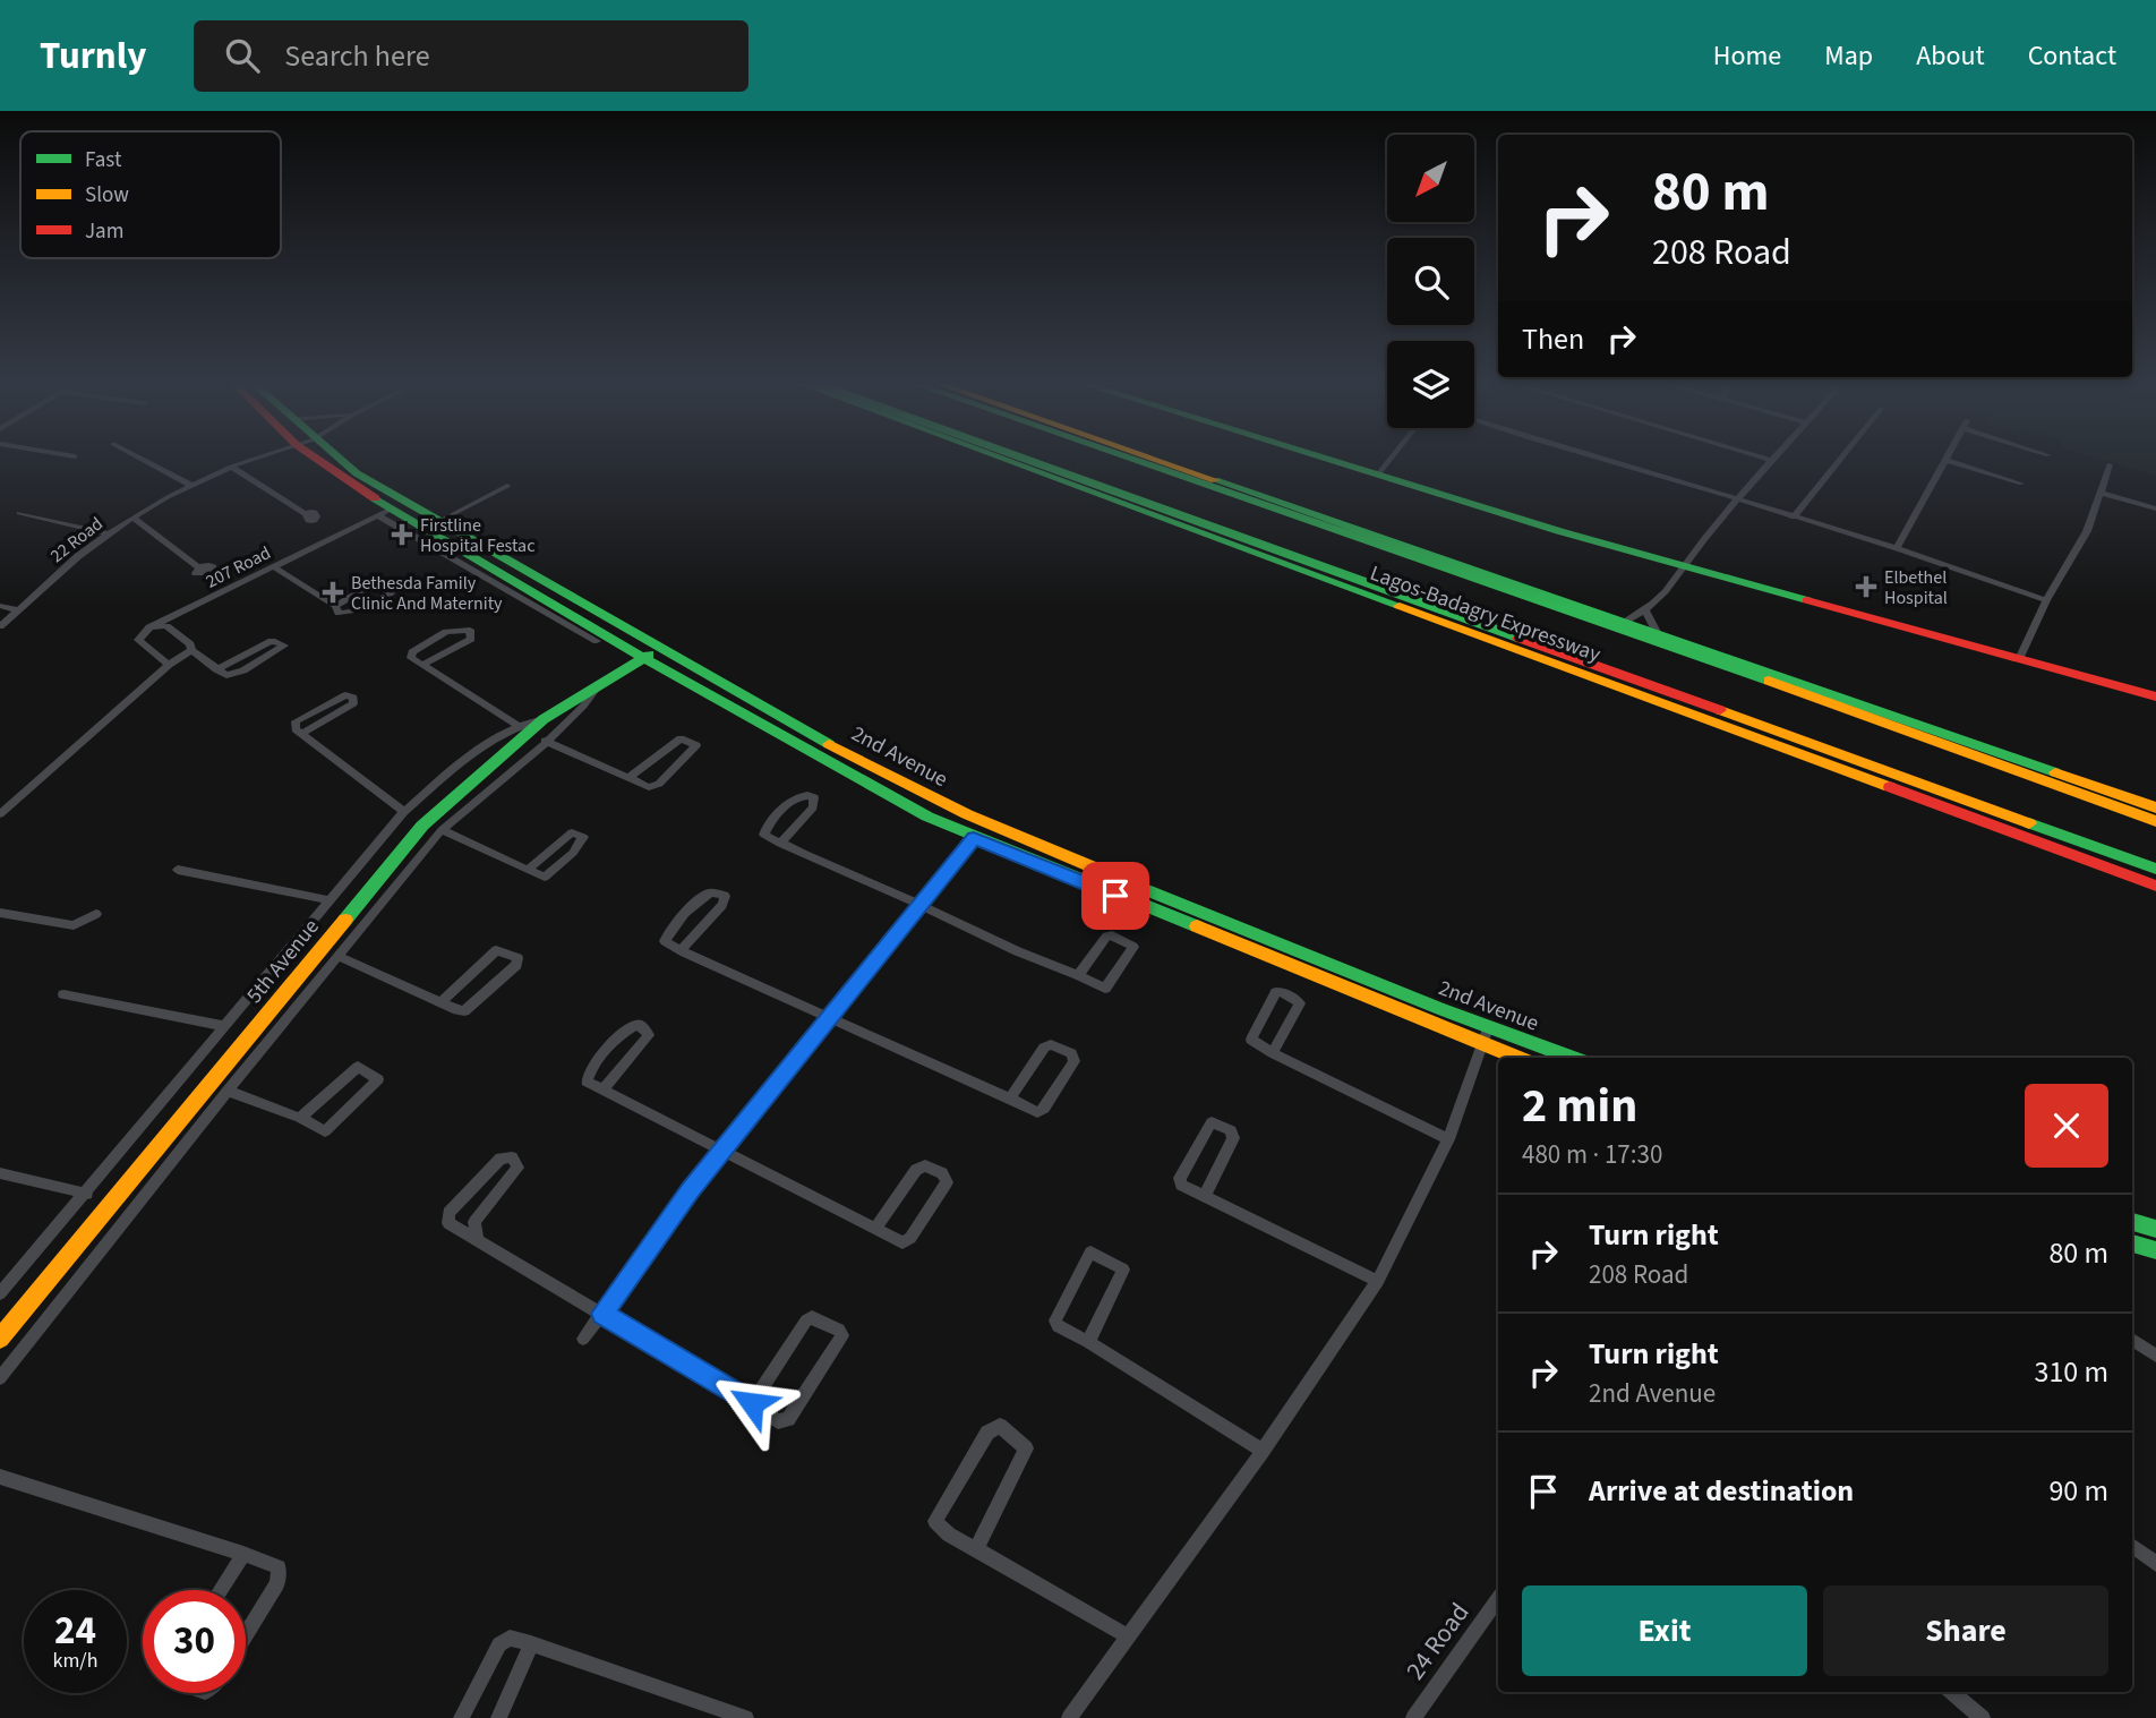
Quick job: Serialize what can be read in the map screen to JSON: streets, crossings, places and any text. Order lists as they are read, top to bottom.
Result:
{
  "streets": {
    "main road": ["Lagos-Badagry Expressway", "2nd Avenue", "5th Avenue"],
    "street": ["22 Road", "207 Road", "24 Road"]
  },
  "crossings": [
    ["207 Road", "2nd Avenue"],
    ["2nd Avenue", "5th Avenue"]
  ],
  "places": {
    "health": ["Firstline Hospital Festac", "Elbethel Hospital", "Bethesda Family Clinic And Maternity"]
  },
  "legend": ["Fast", "Slow", "Jam"],
  "north": "bottom left",
  "page": {
    "header": "Turnly",
    "search": "Search here",
    "nav": [
      "Home",
      "Map",
      "About",
      "Contact"
    ],
    "turn": ["80 m", "208 Road"],
    "then": "Then",
    "heading": ["2 min", "480 m · 17:30"],
    "list": [
      {
        "name": "Turn right",
        "note": "208 Road",
        "value": "80 m"
      },
      {
        "name": "Turn right",
        "note": "2nd Avenue",
        "value": "310 m"
      },
      {
        "name": "Arrive at destination",
        "value": "90 m"
      }
    ],
    "buttons": ["Exit", "Share"],
    "speed": "24 km/h",
    "limit": "30"
  }
}
